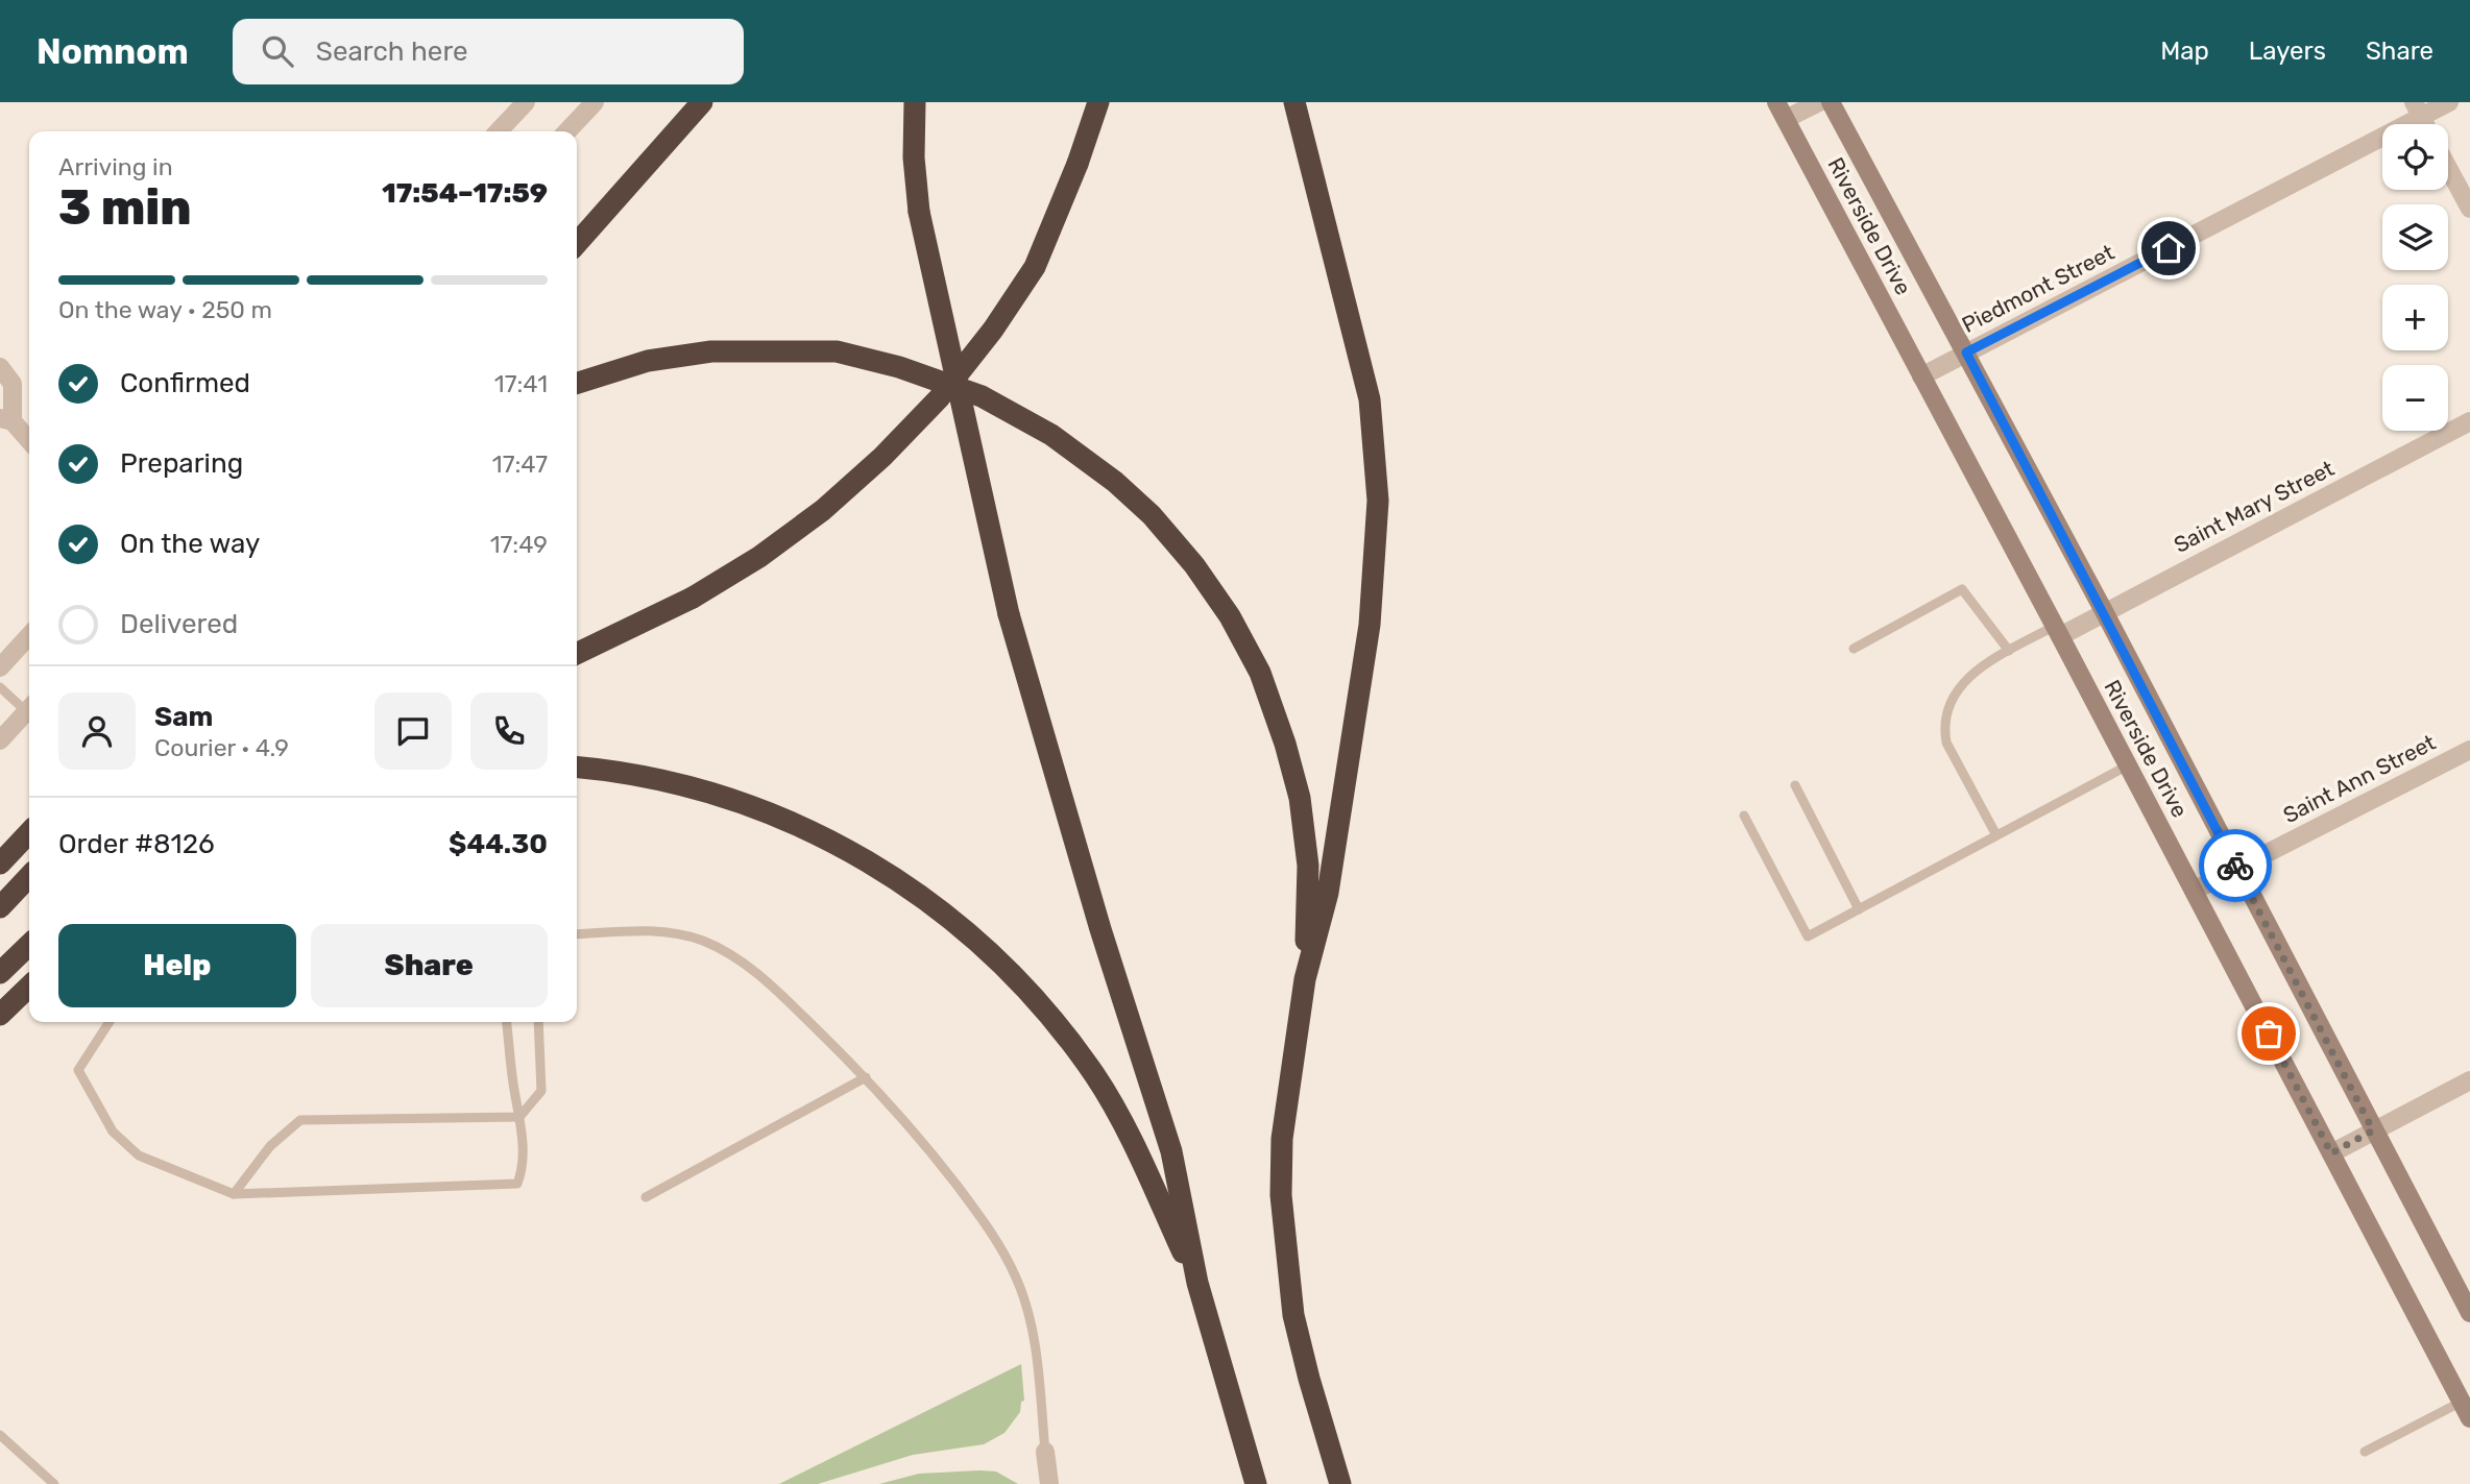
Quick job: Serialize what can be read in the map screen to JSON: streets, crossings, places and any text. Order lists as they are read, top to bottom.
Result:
{
  "streets": {
    "street": [
      "Riverside Drive",
      "Piedmont Street",
      "Saint Mary Street",
      "Saint Ann Street"
    ]
  },
  "crossings": [
    ["Riverside Drive", "Piedmont Street"],
    ["Riverside Drive", "Saint Mary Street"],
    ["Riverside Drive", "Saint Ann Street"]
  ],
  "page": {
    "header": "Nomnom",
    "search": "Search here",
    "nav": ["Map", "Layers", "Share"],
    "map_buttons": ["+", "−"],
    "heading": ["3 min", "Arriving in", "17:54–17:59"],
    "panel": [
      "Sam",
      "Courier · 4.9",
      "Order #8126",
      "$44.30"
    ],
    "bar": "On the way · 250 m",
    "list": [
      ["Confirmed", "17:41"],
      ["Preparing", "17:47"],
      ["On the way", "17:49"],
      "Delivered"
    ],
    "buttons": ["Help", "Share"]
  }
}
